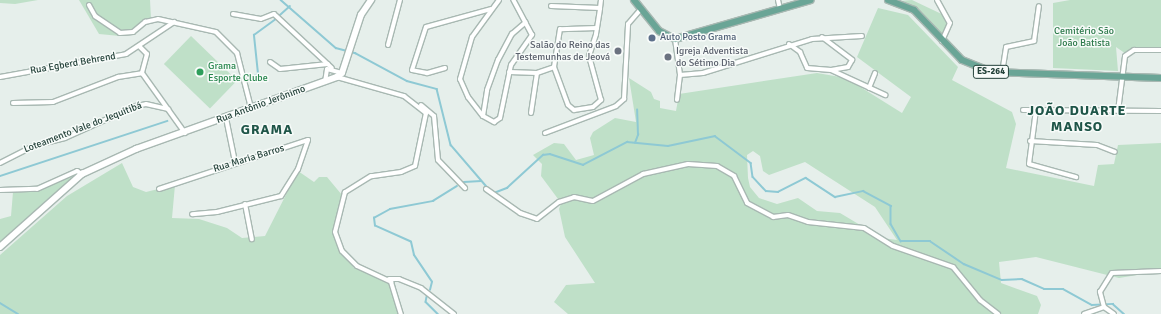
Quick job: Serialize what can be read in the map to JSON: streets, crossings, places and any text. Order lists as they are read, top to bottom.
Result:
{
  "streets": {
    "main road": ["ES-264", "Rua Antônio Jerônimo"],
    "street": ["Rua Egberd Behrend", "Loteamento Vale do Jequitibá", "Rua Maria Barros"]
  },
  "districts": ["JOÃO DUARTE MANSO", "GRAMA"],
  "parks": ["Cemitério São João Batista"],
  "places": [
    "Auto Posto Grama",
    "Salão do Reino das Testemunhas de Jeová",
    "Igreja Adventista do Sétimo Dia",
    "Grama Esporte Clube"
  ]
}
